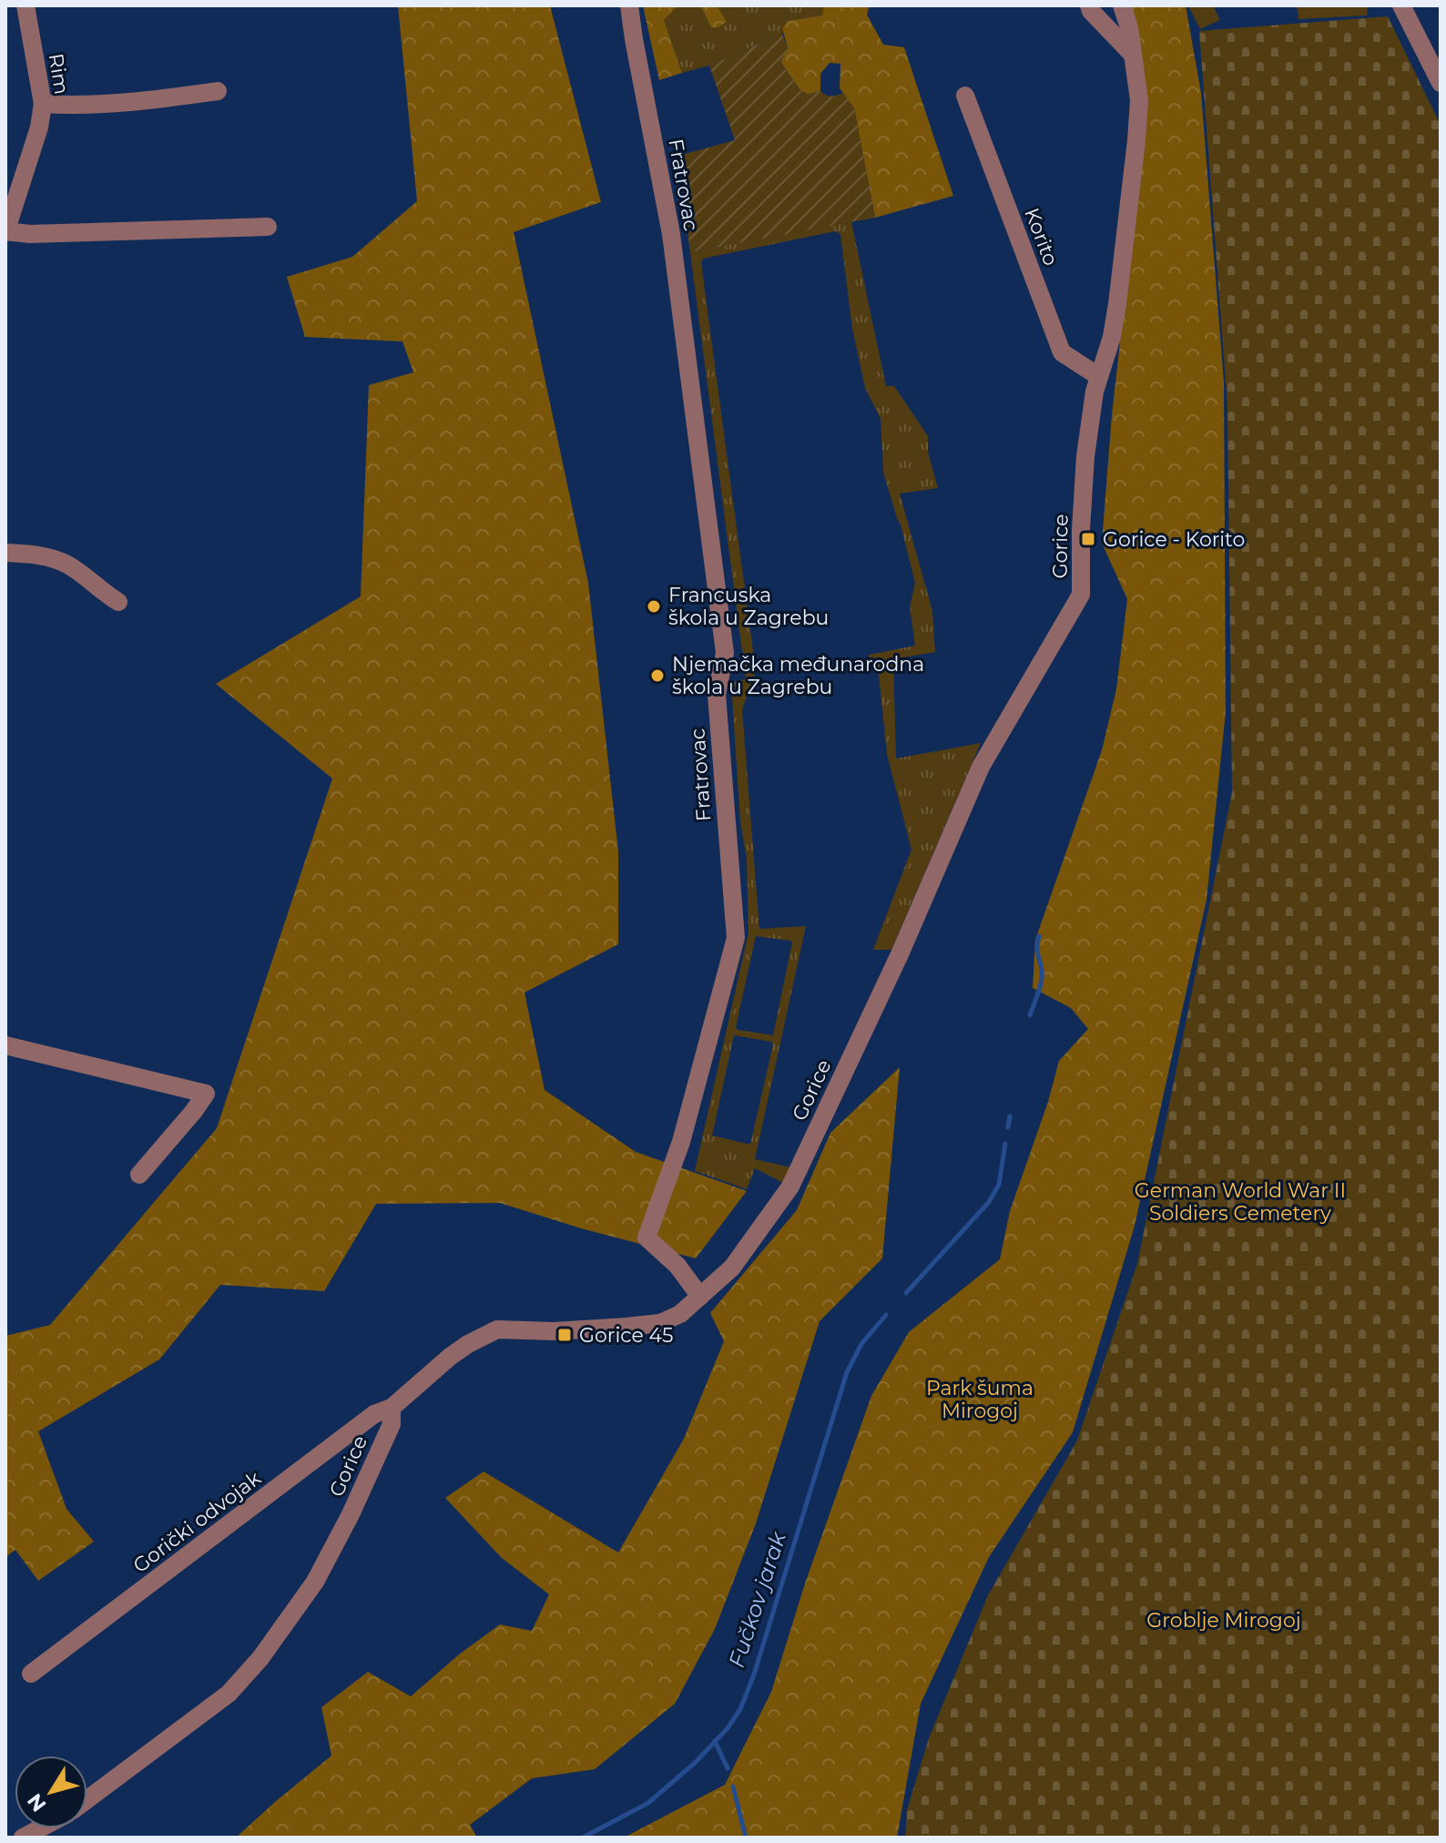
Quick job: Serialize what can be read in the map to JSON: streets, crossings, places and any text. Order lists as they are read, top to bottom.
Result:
{
  "streets": {
    "street": [
      "Rim",
      "Fratrovac",
      "Korito",
      "Gorice",
      "Gorički odvojak"
    ]
  },
  "crossings": [
    ["Fratrovac", "Gorice"],
    ["Korito", "Gorice"],
    ["Gorice", "Gorički odvojak"]
  ],
  "water": ["Fučkov jarak"],
  "parks": ["German World War II Soldiers Cemetery", "Park šuma Mirogoj", "Groblje Mirogoj"],
  "places": {
    "transit": ["Gorice - Korito", "Gorice 45"],
    "other": ["Francuska škola u Zagrebu", "Njemačka međunarodna škola u Zagrebu"]
  },
  "north": "bottom left"
}
